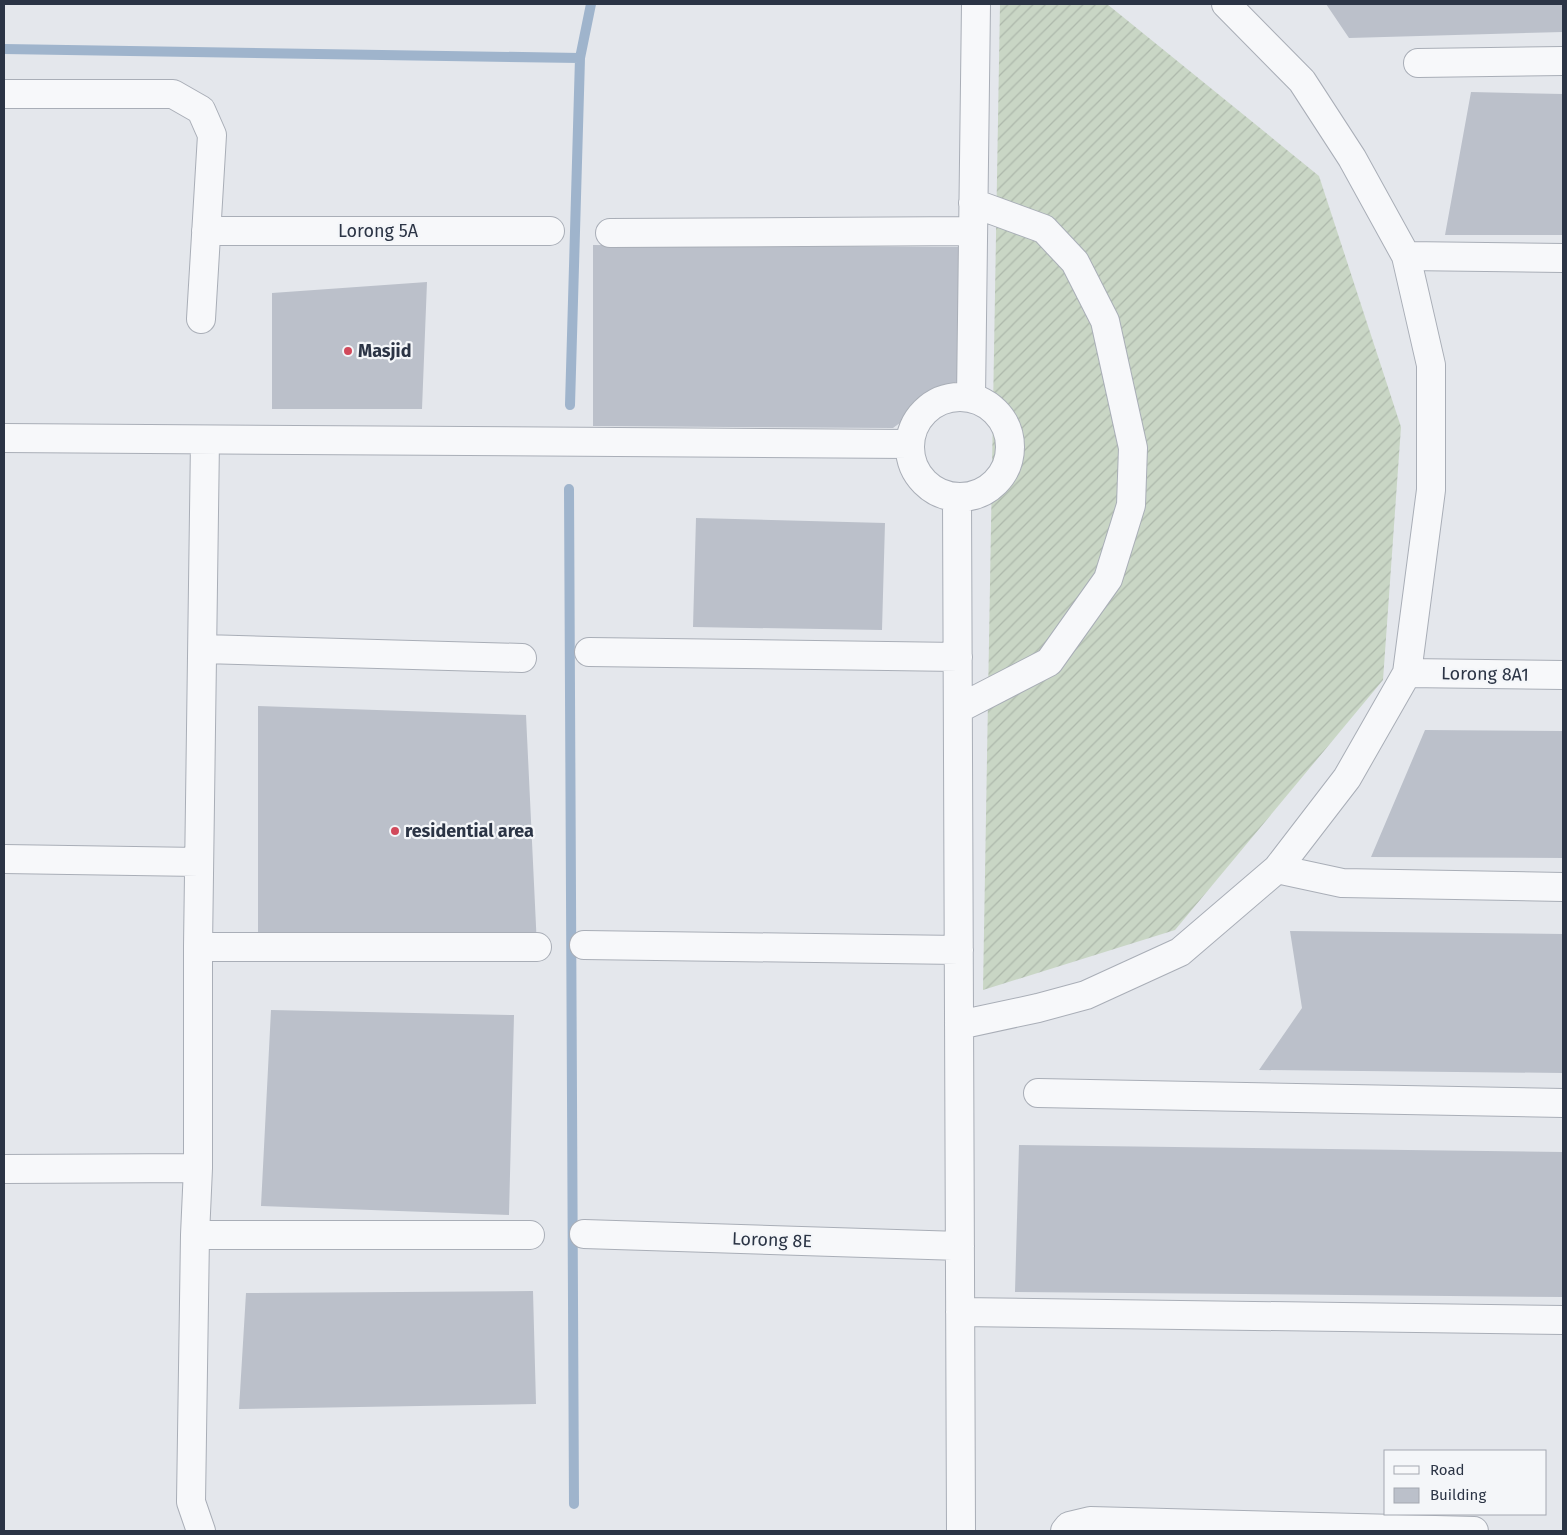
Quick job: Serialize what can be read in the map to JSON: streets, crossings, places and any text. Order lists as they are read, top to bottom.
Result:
{
  "streets": {
    "street": ["Lorong 5A", "Lorong 8A1", "Lorong 8E"]
  },
  "places": ["Masjid", "residential area"],
  "legend": ["Road", "Building"]
}
